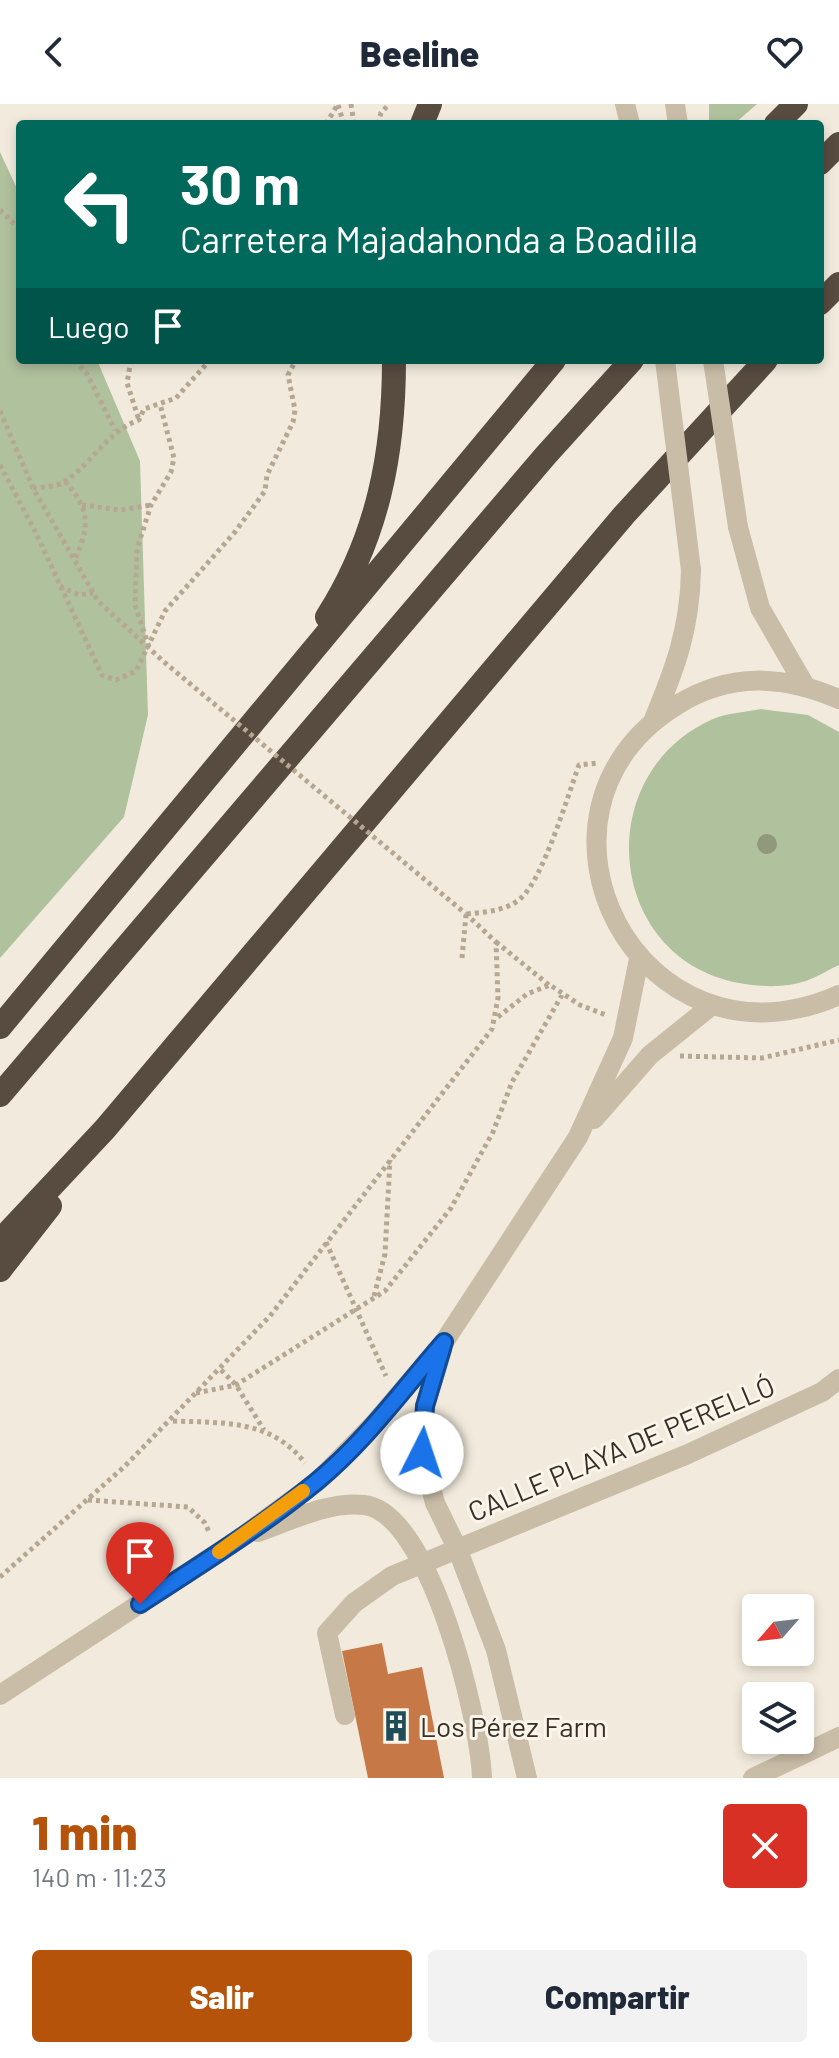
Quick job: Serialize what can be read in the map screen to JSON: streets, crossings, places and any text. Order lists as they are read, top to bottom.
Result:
{
  "streets": {
    "street": ["CALLE PLAYA DE PERELLÓ"]
  },
  "places": {
    "building": ["Los Pérez Farm"]
  },
  "north": "bottom left",
  "page": {
    "header": "Beeline",
    "turn": ["30 m", "Carretera Majadahonda a Boadilla"],
    "then": "Luego",
    "heading": ["1 min", "140 m · 11:23"],
    "buttons": ["Salir", "Compartir"]
  }
}
